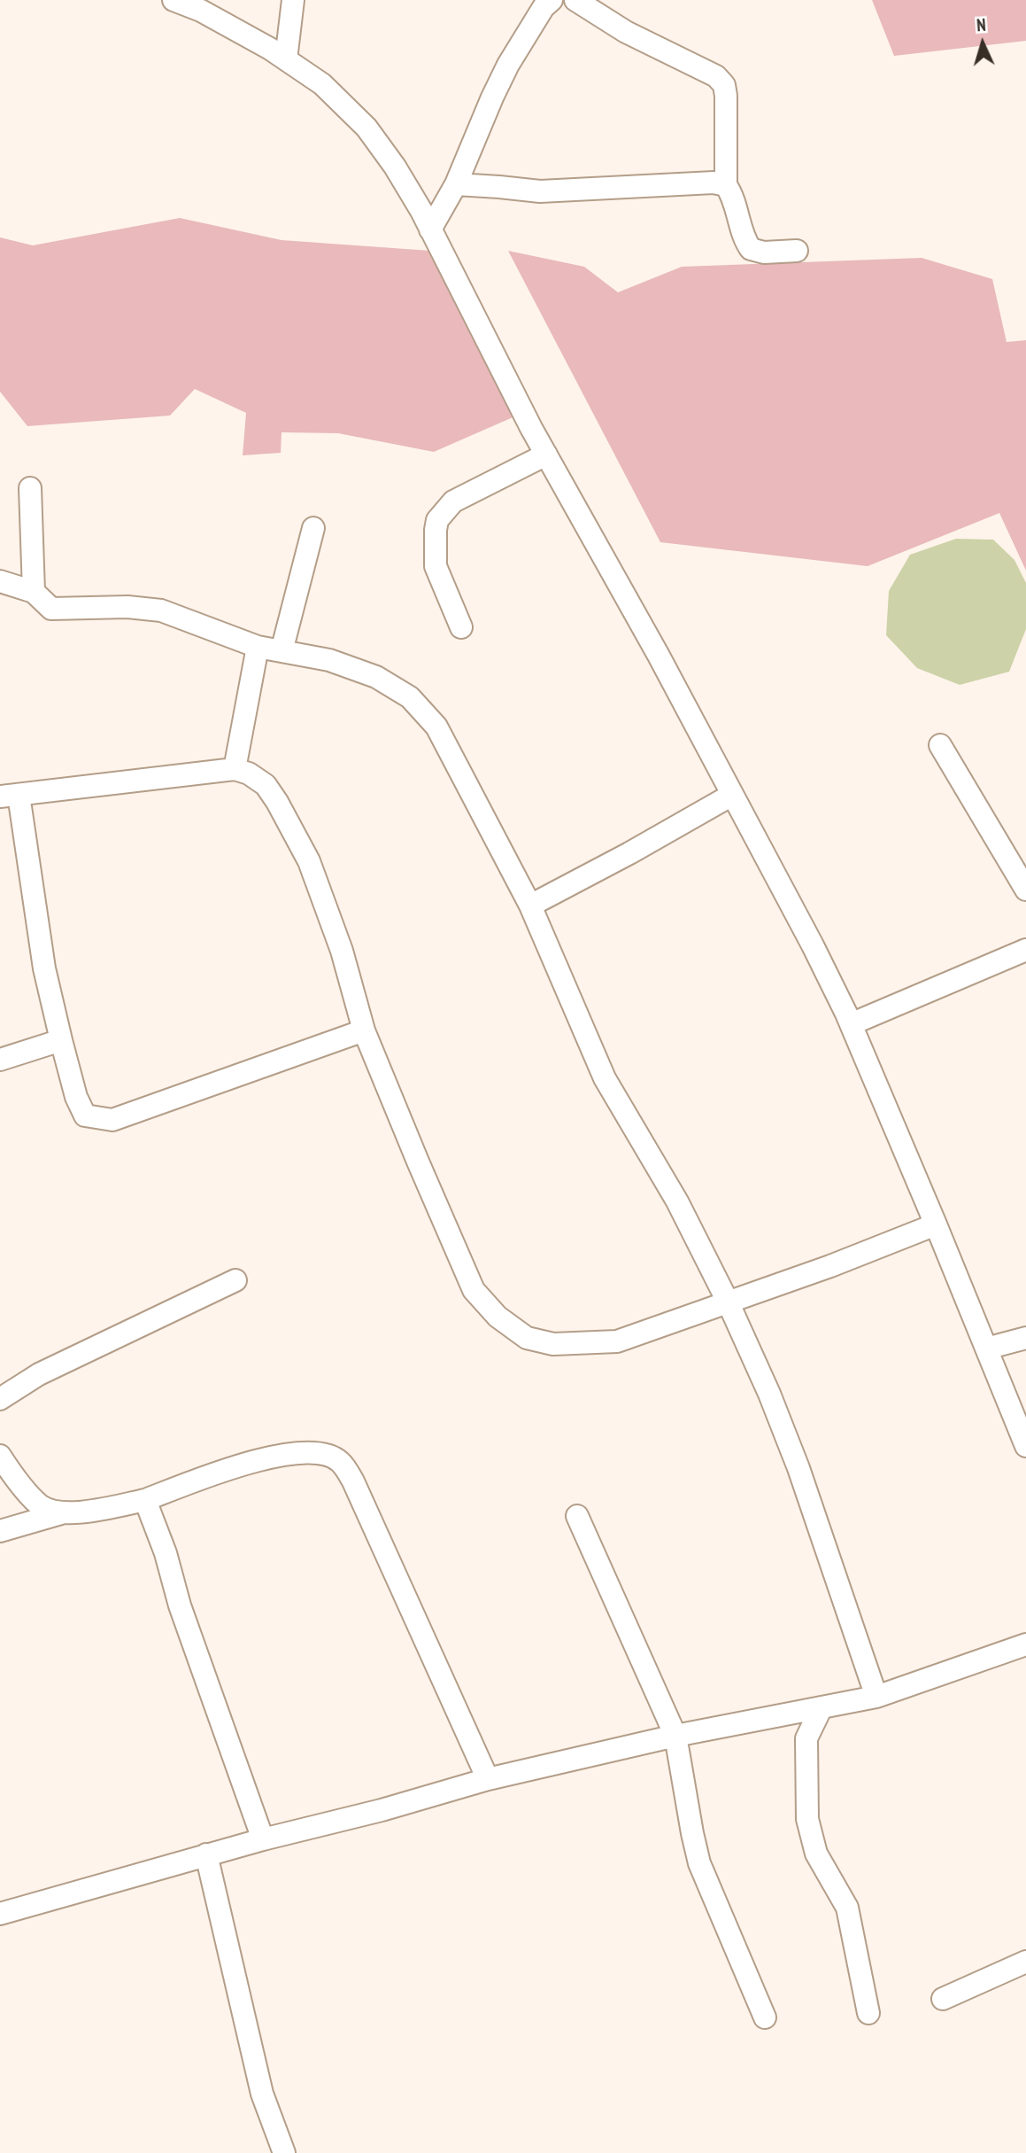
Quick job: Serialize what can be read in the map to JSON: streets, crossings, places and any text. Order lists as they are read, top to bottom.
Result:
{
  "north": "top"
}
